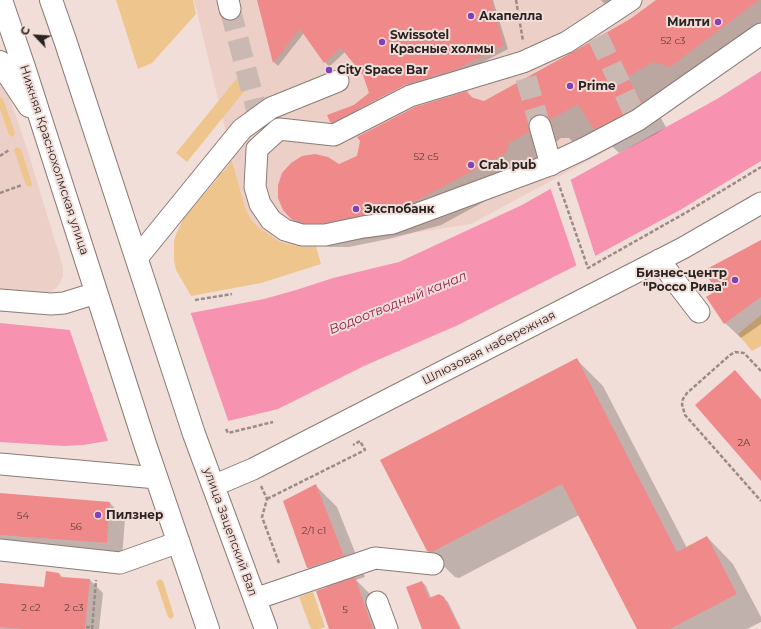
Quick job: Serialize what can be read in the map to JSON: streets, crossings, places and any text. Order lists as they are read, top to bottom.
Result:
{
  "streets": {
    "main road": ["Нижняя Краснохолмская улица", "улица Зацепский Вал"],
    "street": ["Шлюзовая набережная"]
  },
  "crossings": [
    ["Шлюзовая набережная", "улица Зацепский Вал"]
  ],
  "water": ["Водоотводный канал"],
  "places": [
    "Акапелла",
    "Милти",
    "Swissotel Красные холмы",
    "City Space Bar",
    "Prime",
    "Crab pub",
    "Экспобанк",
    "Бизнес-центр \"Россо Рива\"",
    "Пилзнер"
  ],
  "house_numbers": [
    "52 с3",
    "52 с5",
    "2А",
    "54",
    "56",
    "2/1 с1",
    "2 с2",
    "2 с3",
    "5"
  ],
  "north": "top left"
}
